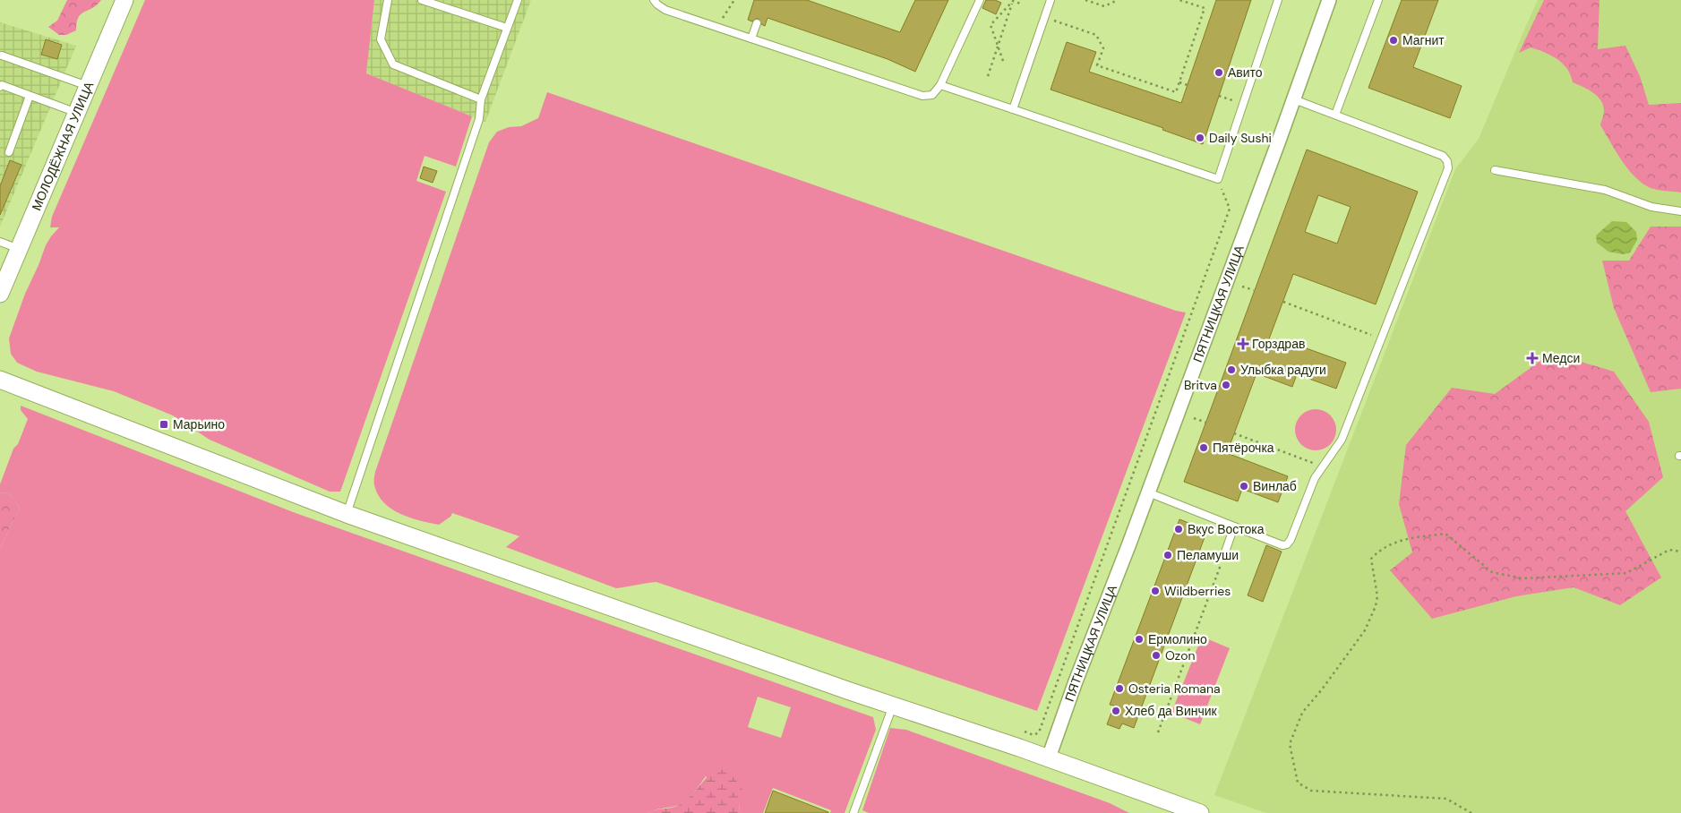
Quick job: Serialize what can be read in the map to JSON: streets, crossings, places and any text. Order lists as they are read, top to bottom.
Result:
{
  "streets": {
    "street": ["МОЛОДЁЖНАЯ УЛИЦА", "ПЯТНИЦКАЯ УЛИЦА"]
  },
  "places": {
    "other": [
      "Магнит",
      "Авито",
      "Daily Sushi",
      "Улыбка радуги",
      "Britva",
      "Пятёрочка",
      "Винлаб",
      "Вкус Востока",
      "Пеламуши",
      "Wildberries",
      "Ермолино",
      "Ozon",
      "Osteria Romana",
      "Хлеб да Винчик"
    ],
    "health": ["Горздрав", "Медси"],
    "transit": ["Марьино"]
  }
}
